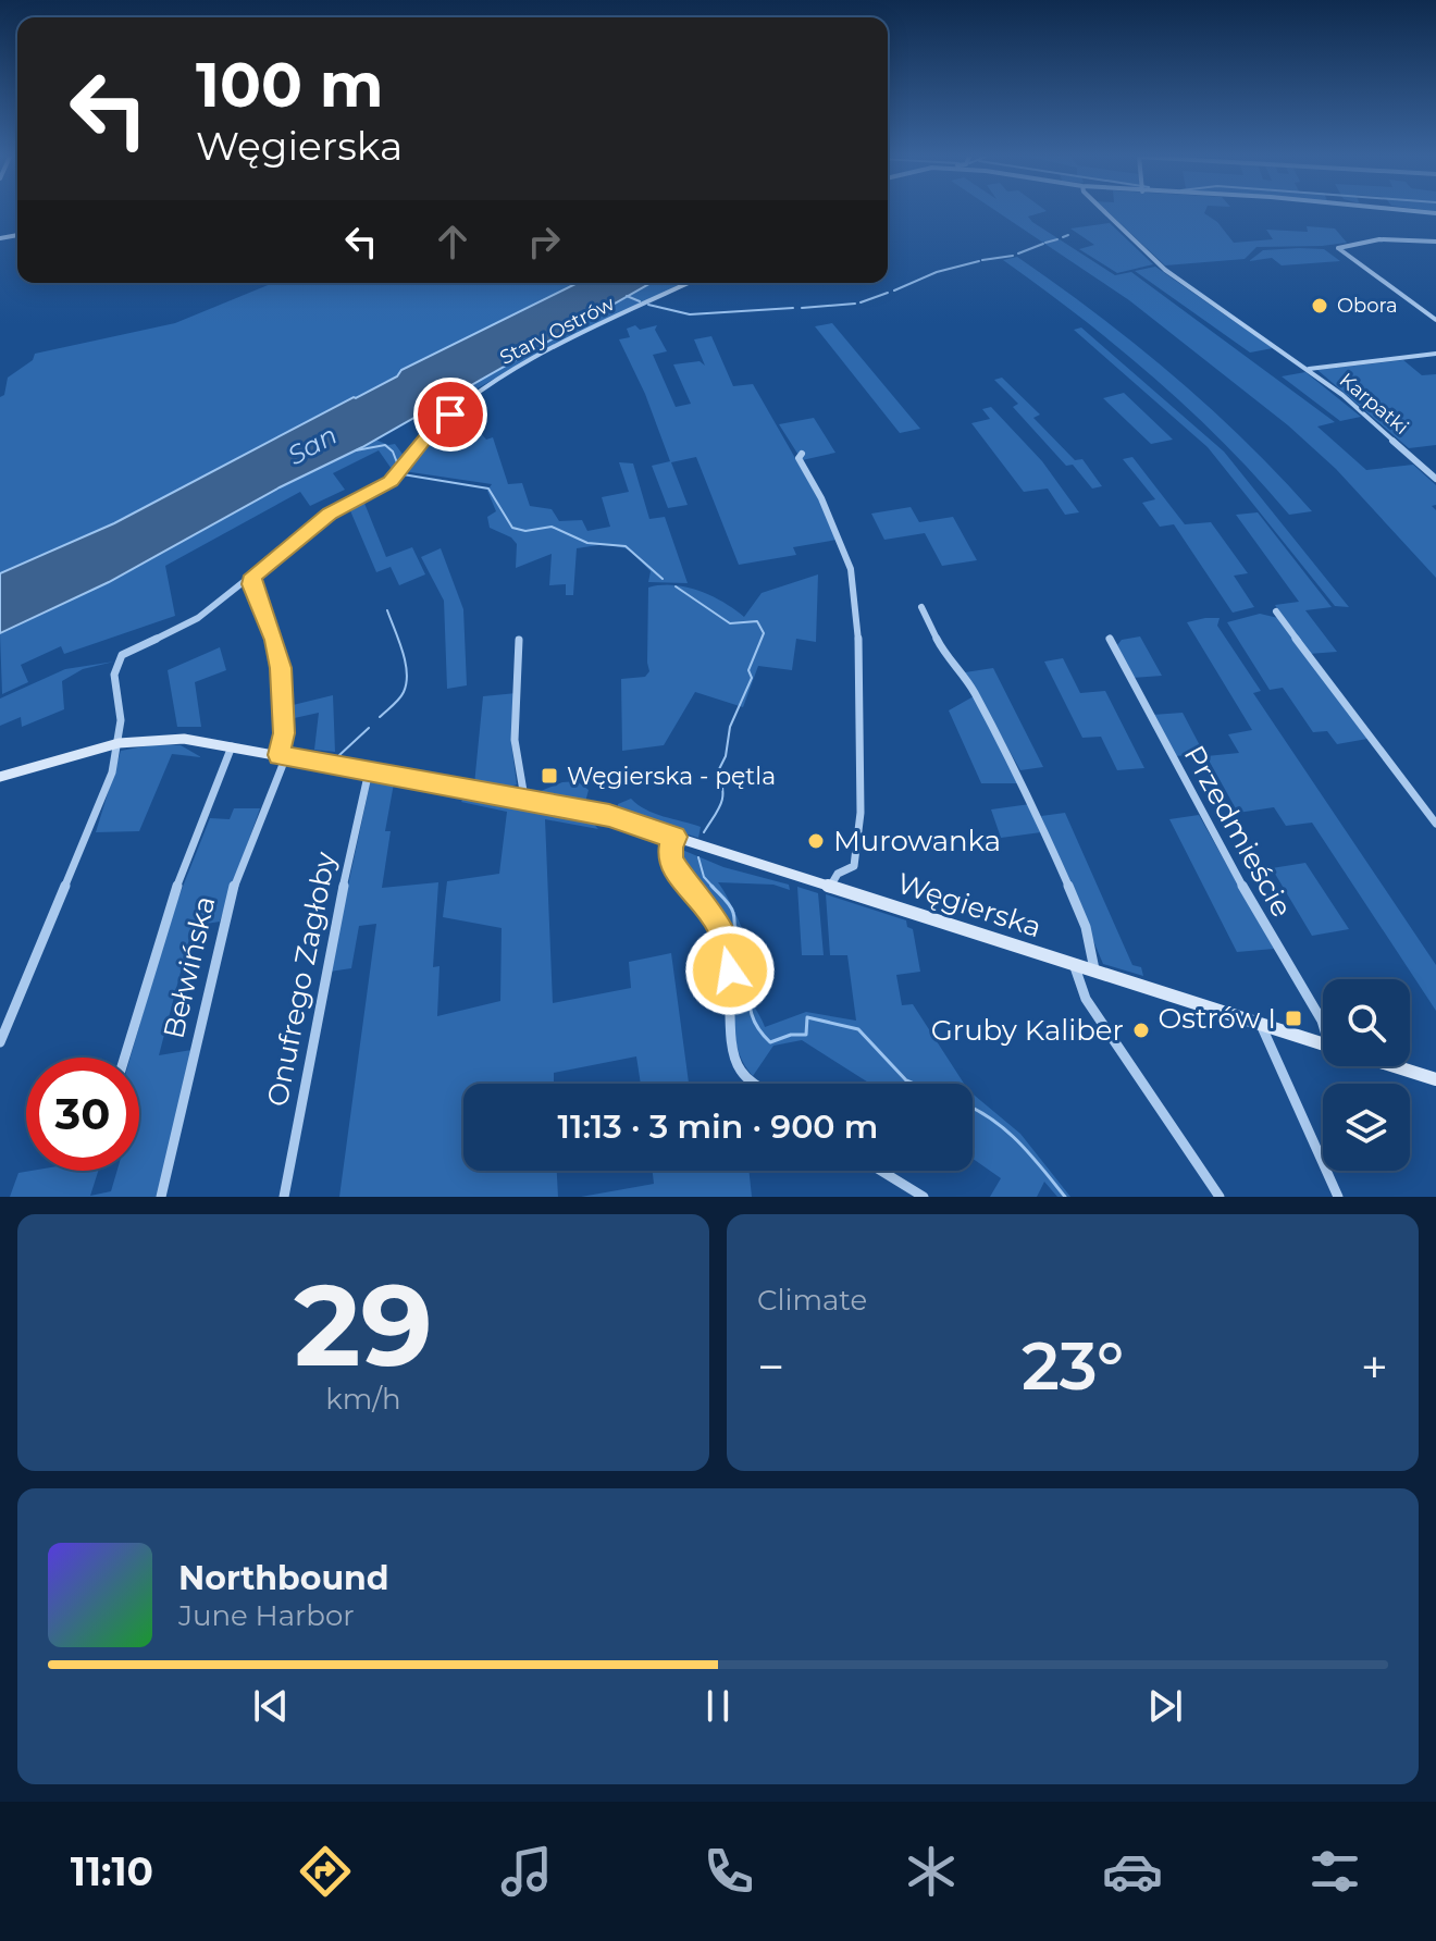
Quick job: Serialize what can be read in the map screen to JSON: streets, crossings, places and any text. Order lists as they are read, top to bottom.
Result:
{
  "streets": {
    "main road": ["Węgierska"],
    "street": [
      "Stary Ostrów",
      "Karpatki",
      "Przedmieście",
      "Bełwińska",
      "Onufrego Zagłoby"
    ]
  },
  "crossings": [
    ["Stary Ostrów", "Węgierska"],
    ["Stary Ostrów", "Bełwińska"],
    ["Węgierska", "Bełwińska"],
    ["Węgierska", "Onufrego Zagłoby"]
  ],
  "water": ["San"],
  "places": {
    "other": ["Obora", "Murowanka", "Gruby Kaliber"],
    "transit": ["Węgierska - pętla", "Ostrów I"]
  },
  "page": {
    "turn": ["100 m", "Węgierska"],
    "limit": "30",
    "trip": "11:13 · 3 min · 900 m",
    "tile": [
      ["29", "km/h"],
      "Climate"
    ],
    "heat": ["−", "23°", "+"],
    "song": ["Northbound", "June Harbor"],
    "tabs": "11:10"
  }
}
